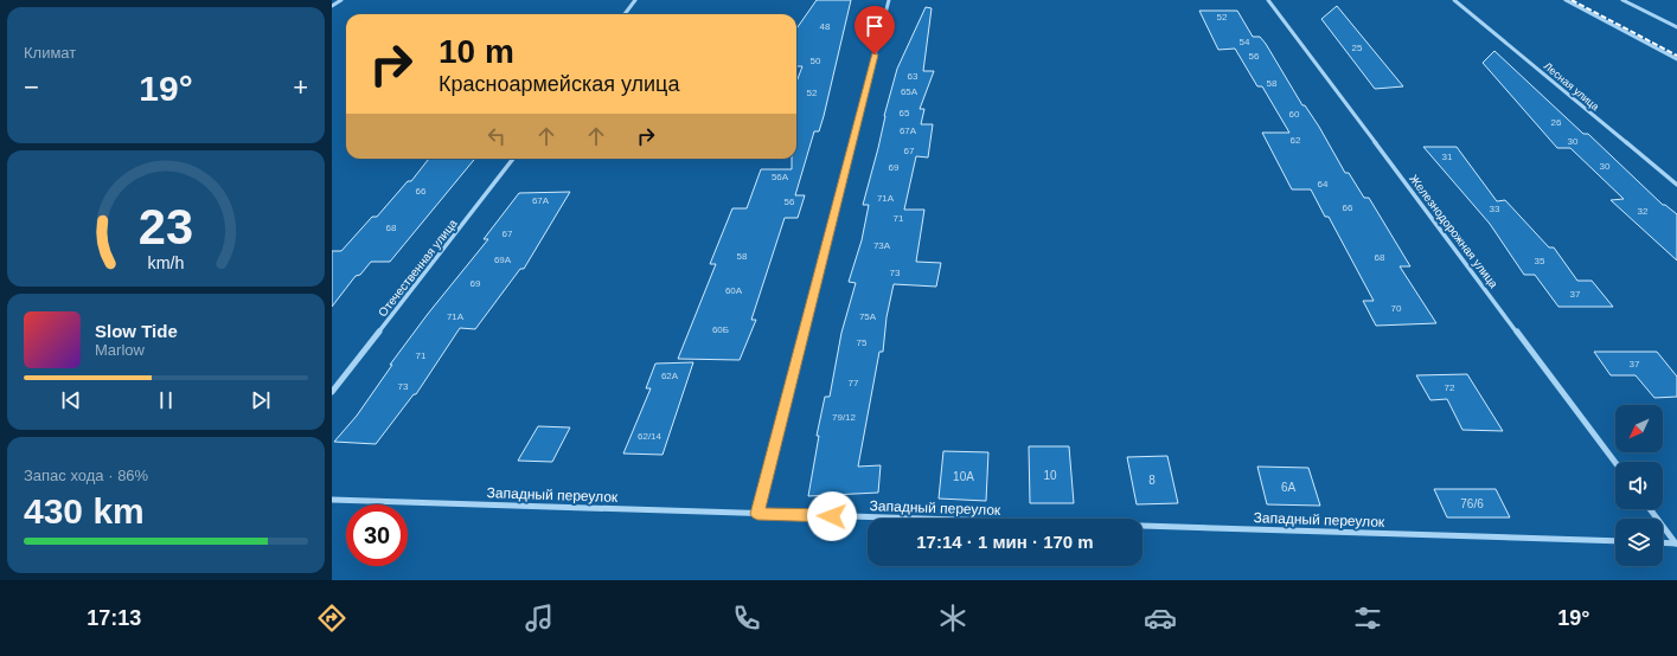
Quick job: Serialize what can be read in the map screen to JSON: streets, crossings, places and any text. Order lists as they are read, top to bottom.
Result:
{
  "streets": {
    "street": [
      "Лесная улица",
      "Железнодорожная улица",
      "Отечественная улица",
      "Западный переулок"
    ]
  },
  "house_numbers": [
    "52",
    "48",
    "54",
    "25",
    "56",
    "50",
    "63",
    "58",
    "65А",
    "52",
    "65",
    "60",
    "26",
    "67А",
    "62",
    "30",
    "67",
    "31",
    "30",
    "69",
    "56А",
    "64",
    "66",
    "71А",
    "67А",
    "56",
    "66",
    "33",
    "32",
    "71",
    "68",
    "67",
    "73А",
    "58",
    "68",
    "69А",
    "35",
    "73",
    "69",
    "60А",
    "37",
    "70",
    "71А",
    "75А",
    "60Б",
    "75",
    "71",
    "37",
    "62А",
    "77",
    "73",
    "72",
    "79/12",
    "62/14",
    "10",
    "10А",
    "8",
    "6А",
    "76/6"
  ],
  "north": "bottom left",
  "page": {
    "tile": [
      "Климат",
      ["Запас хода · 86%", "430 km"]
    ],
    "turn": ["10 m", "Красноармейская улица"],
    "heat": ["−", "19°", "+"],
    "song": ["Slow Tide", "Marlow"],
    "limit": "30",
    "trip": "17:14 · 1 мин · 170 m",
    "tabs": ["17:13", "19°"],
    "gauge": ["23", "km/h"]
  }
}
